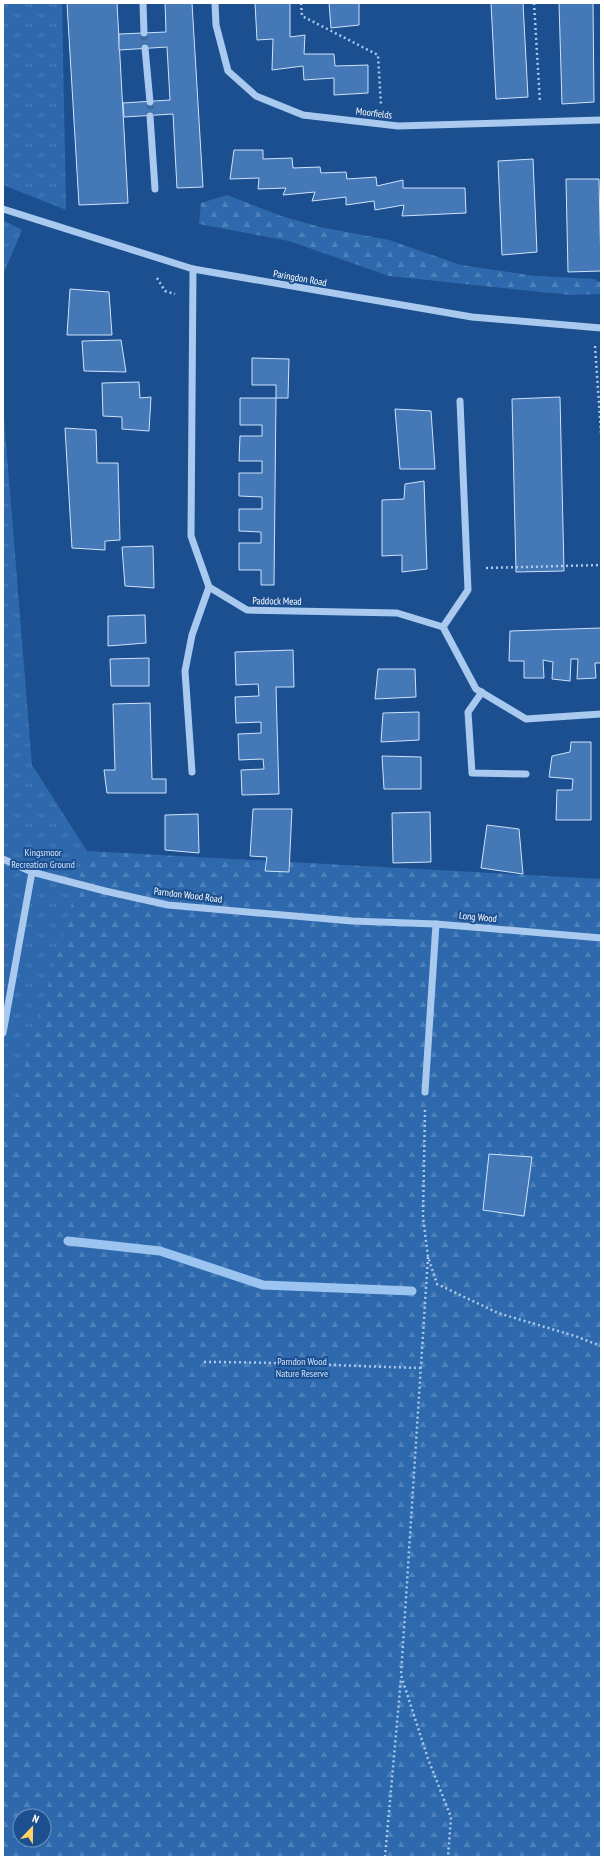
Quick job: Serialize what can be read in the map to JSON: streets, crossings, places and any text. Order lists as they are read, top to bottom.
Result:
{
  "streets": {
    "street": [
      "Moorfields",
      "Paringdon Road",
      "Paddock Mead",
      "Parndon Wood Road",
      "Long Wood"
    ]
  },
  "crossings": [
    ["Parndon Wood Road", "Long Wood"]
  ],
  "parks": ["Kingsmoor Recreation Ground", "Parndon Wood Nature Reserve"],
  "north": "top"
}
